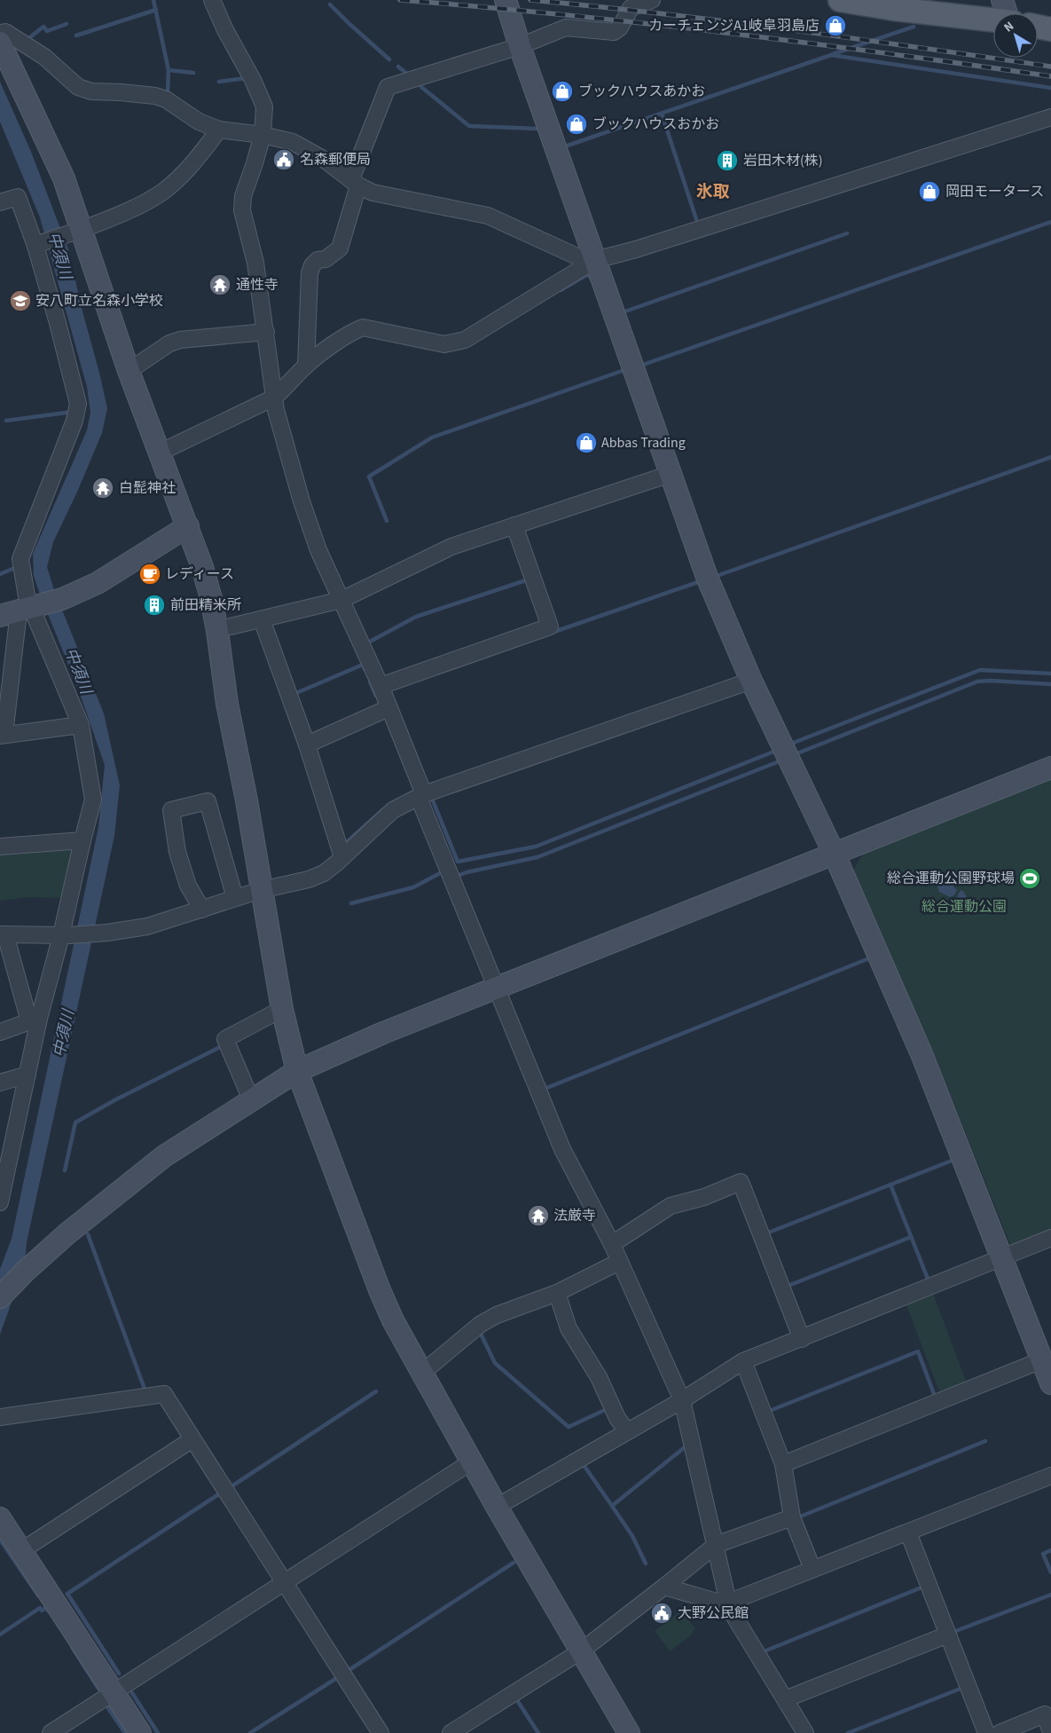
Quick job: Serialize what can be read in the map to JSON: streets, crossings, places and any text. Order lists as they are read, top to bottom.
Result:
{
  "districts": ["氷取"],
  "water": ["中須川"],
  "parks": ["総合運動公園"],
  "places": {
    "shop": [
      "カーチェンジA1岐阜羽島店",
      "ブックハウスあかお",
      "ブックハウスおかお",
      "岡田モータース",
      "Abbas Trading"
    ],
    "public building": ["名森郵便局", "大野公民館"],
    "building": ["岩田木材(株)", "前田精米所"],
    "temple": ["通性寺", "白髭神社", "法厳寺"],
    "school or university": ["安八町立名森小学校"],
    "cafe": ["レディース"],
    "sports": ["総合運動公園野球場"]
  },
  "north": "top left"
}
